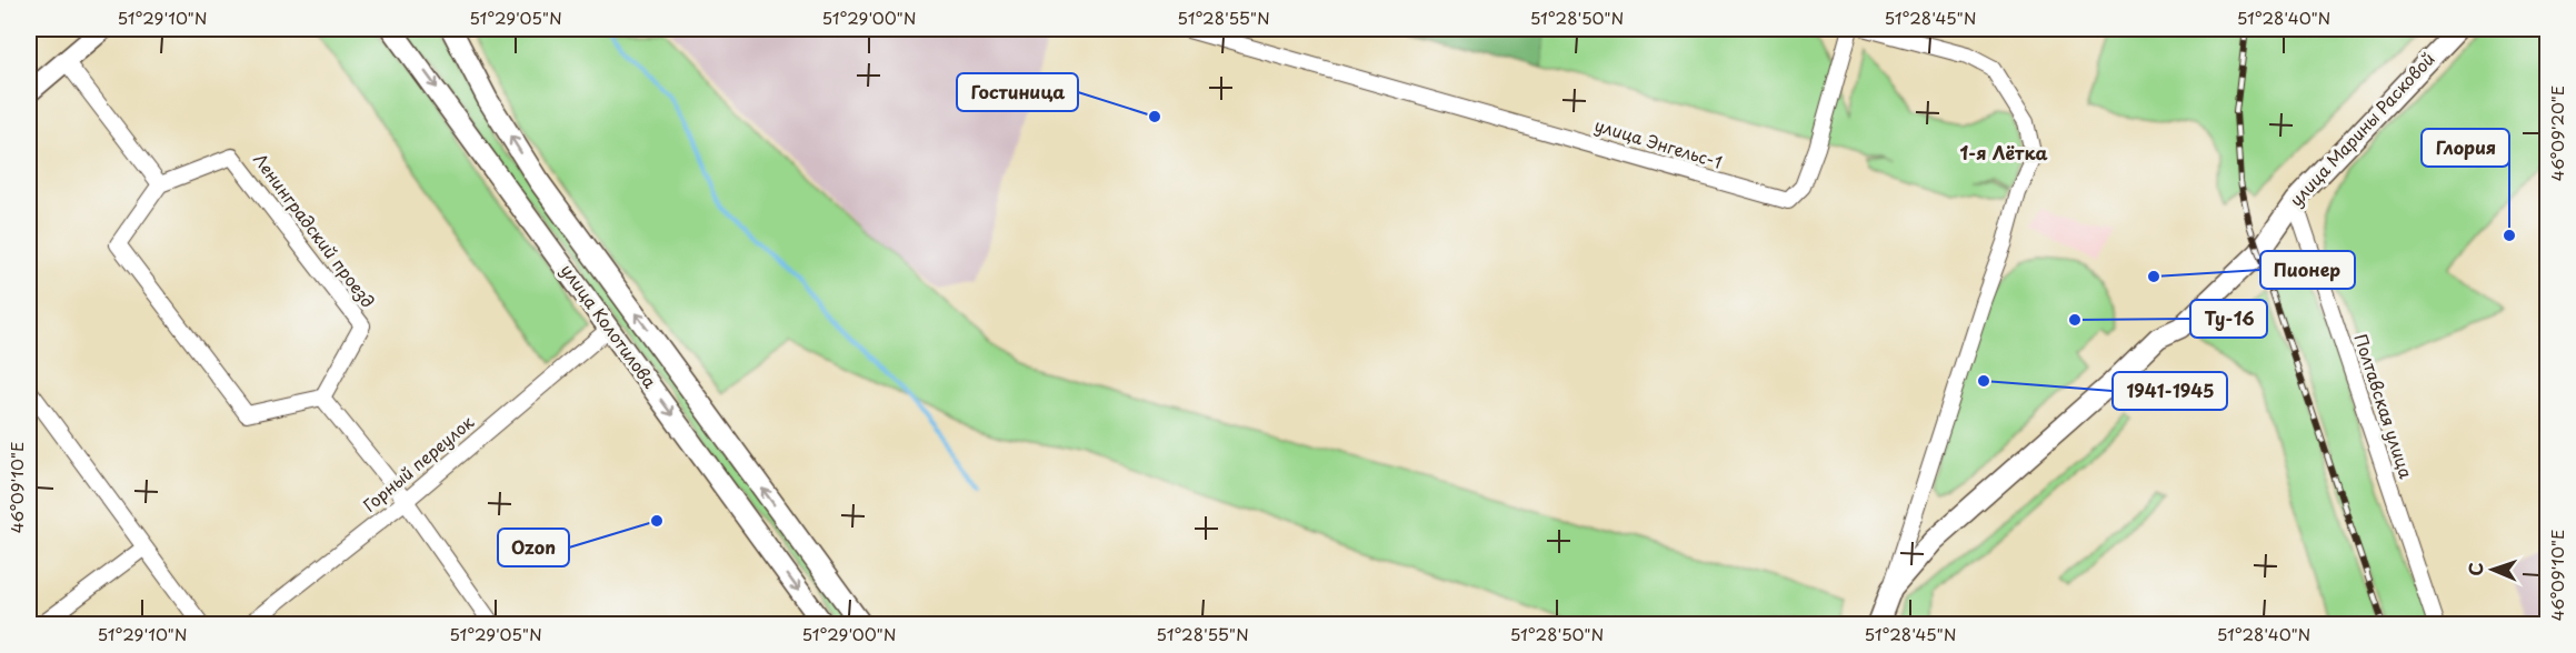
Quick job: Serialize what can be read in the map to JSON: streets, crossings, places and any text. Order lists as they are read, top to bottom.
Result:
{
  "streets": {
    "main road": ["улица Марины Расковой", "улица Колотилова"],
    "street": [
      "улица Энгельс-1",
      "Ленинградский проезд",
      "Полтавская улица",
      "Горный переулок"
    ]
  },
  "crossings": [
    ["улица Марины Расковой", "Полтавская улица"],
    ["улица Колотилова", "Горный переулок"]
  ],
  "districts": ["1-я Лётка"],
  "places": [
    "Гостиница",
    "Глория",
    "Пионер",
    "Ту-16",
    "1941-1945",
    "Ozon"
  ],
  "north": "left",
  "coordinates": [
    "51°29'10\"N",
    "51°29'05\"N",
    "51°29'00\"N",
    "51°28'55\"N",
    "51°28'50\"N",
    "51°28'45\"N",
    "51°28'40\"N",
    "46°09'20\"E",
    "46°09'10\"E"
  ]
}
